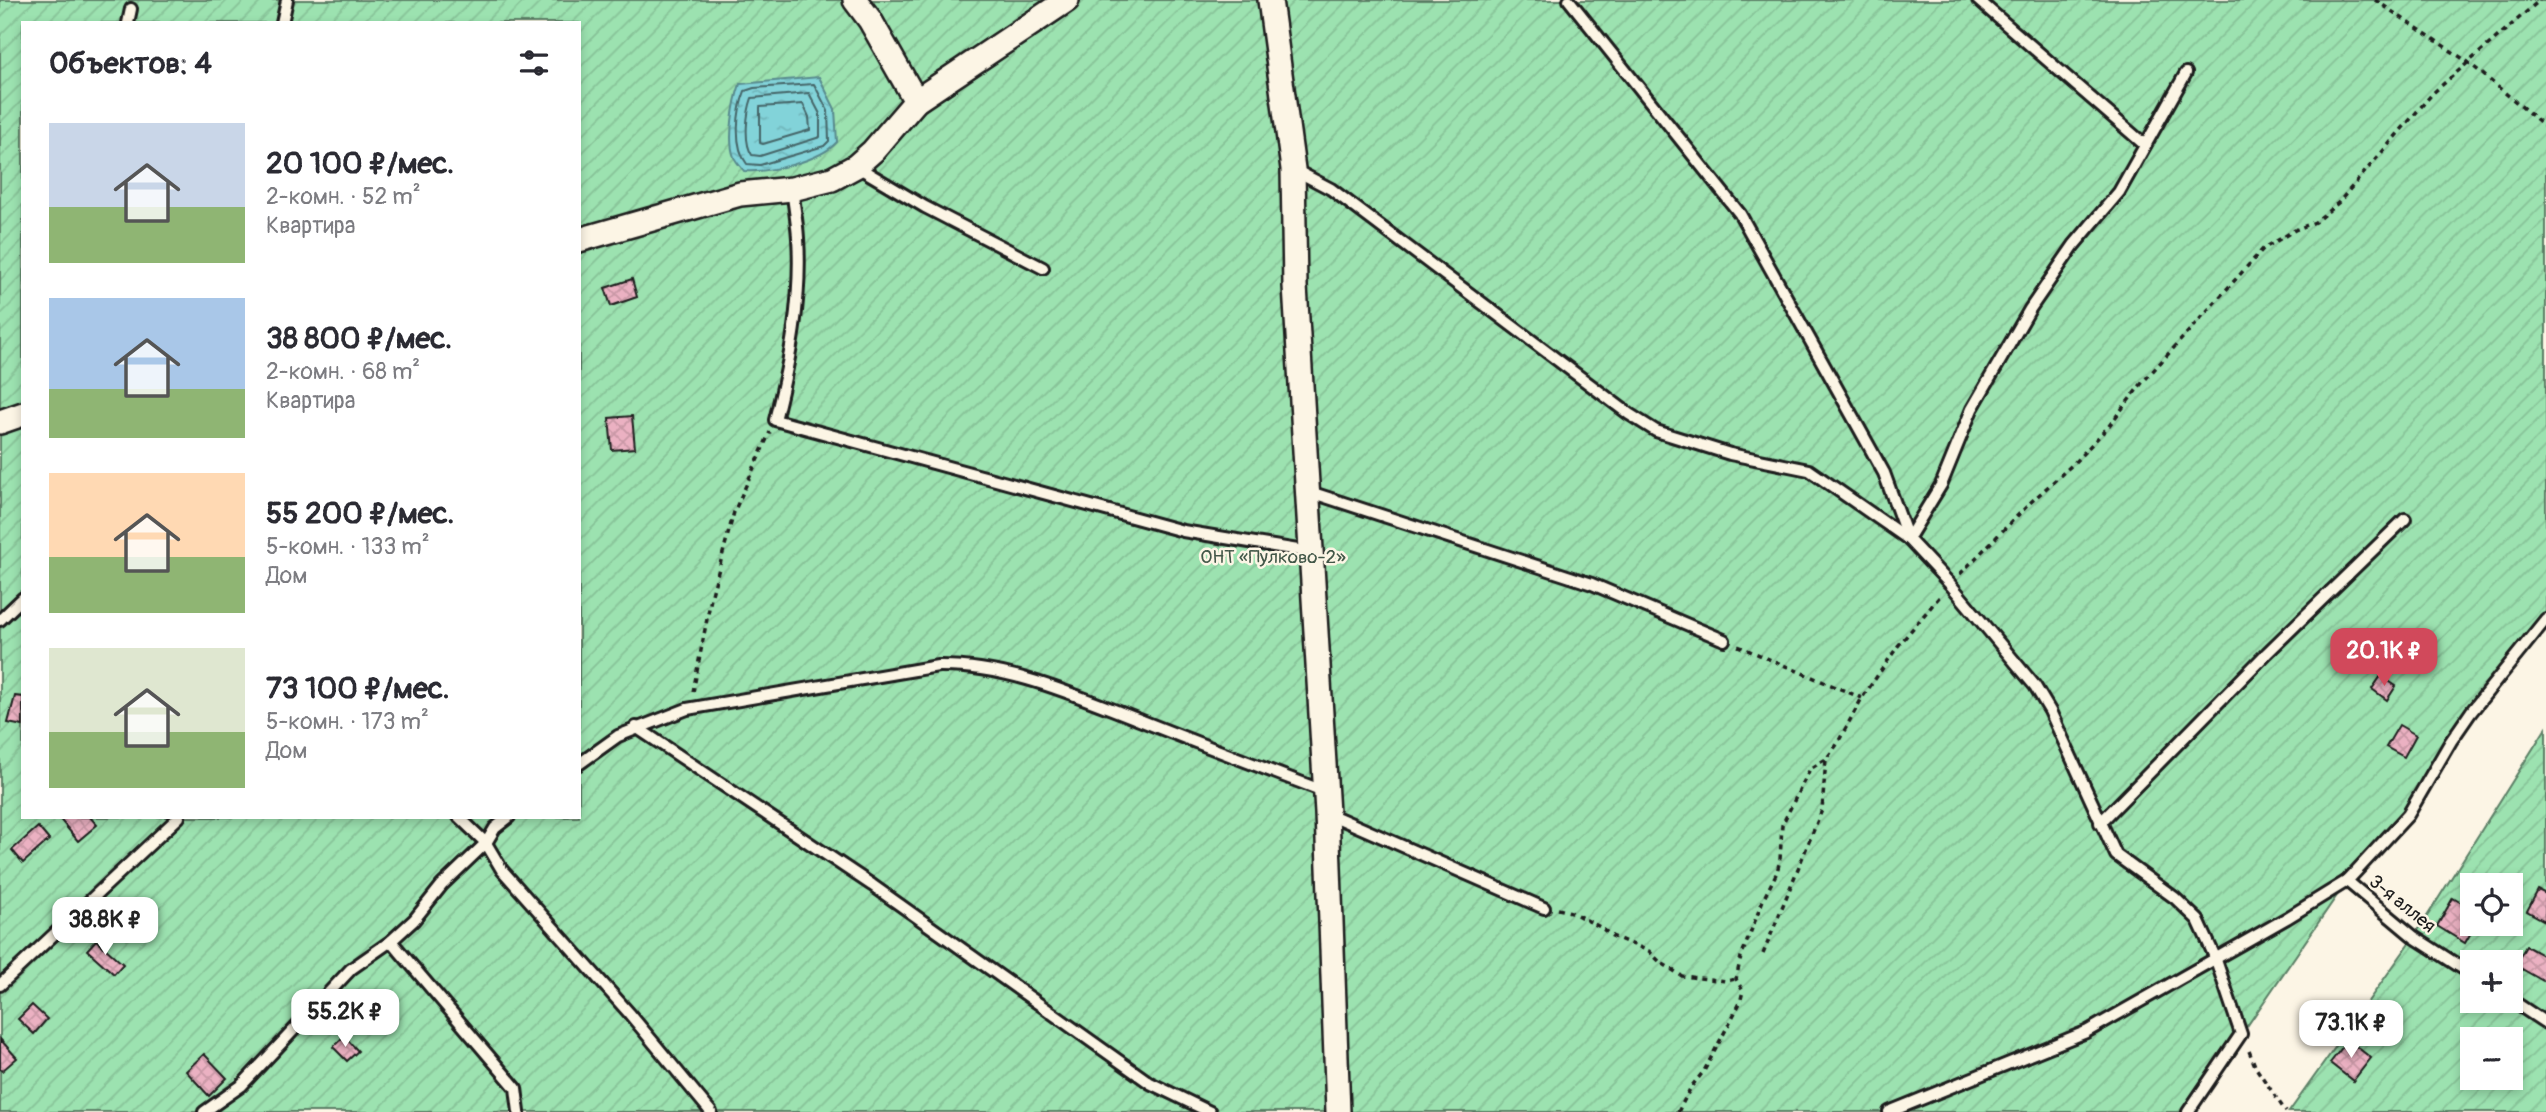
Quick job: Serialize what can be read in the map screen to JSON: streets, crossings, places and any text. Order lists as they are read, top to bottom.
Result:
{
  "streets": {
    "lane": ["3-я аллея"]
  },
  "parks": ["ОНТ «Пулково-2»"],
  "page": {
    "heading": "Объектов: 4",
    "list": [
      {
        "name": "20 100 ₽/мес.",
        "note": "2-комн. · 52 m² · Квартира"
      },
      {
        "name": "38 800 ₽/мес.",
        "note": "2-комн. · 68 m² · Квартира"
      },
      {
        "name": "55 200 ₽/мес.",
        "note": "5-комн. · 133 m² · Дом"
      },
      {
        "name": "73 100 ₽/мес.",
        "note": "5-комн. · 173 m² · Дом"
      }
    ],
    "price": [
      "20.1K ₽",
      "38.8K ₽",
      "55.2K ₽",
      "73.1K ₽"
    ],
    "map_buttons": ["+", "−"]
  }
}
